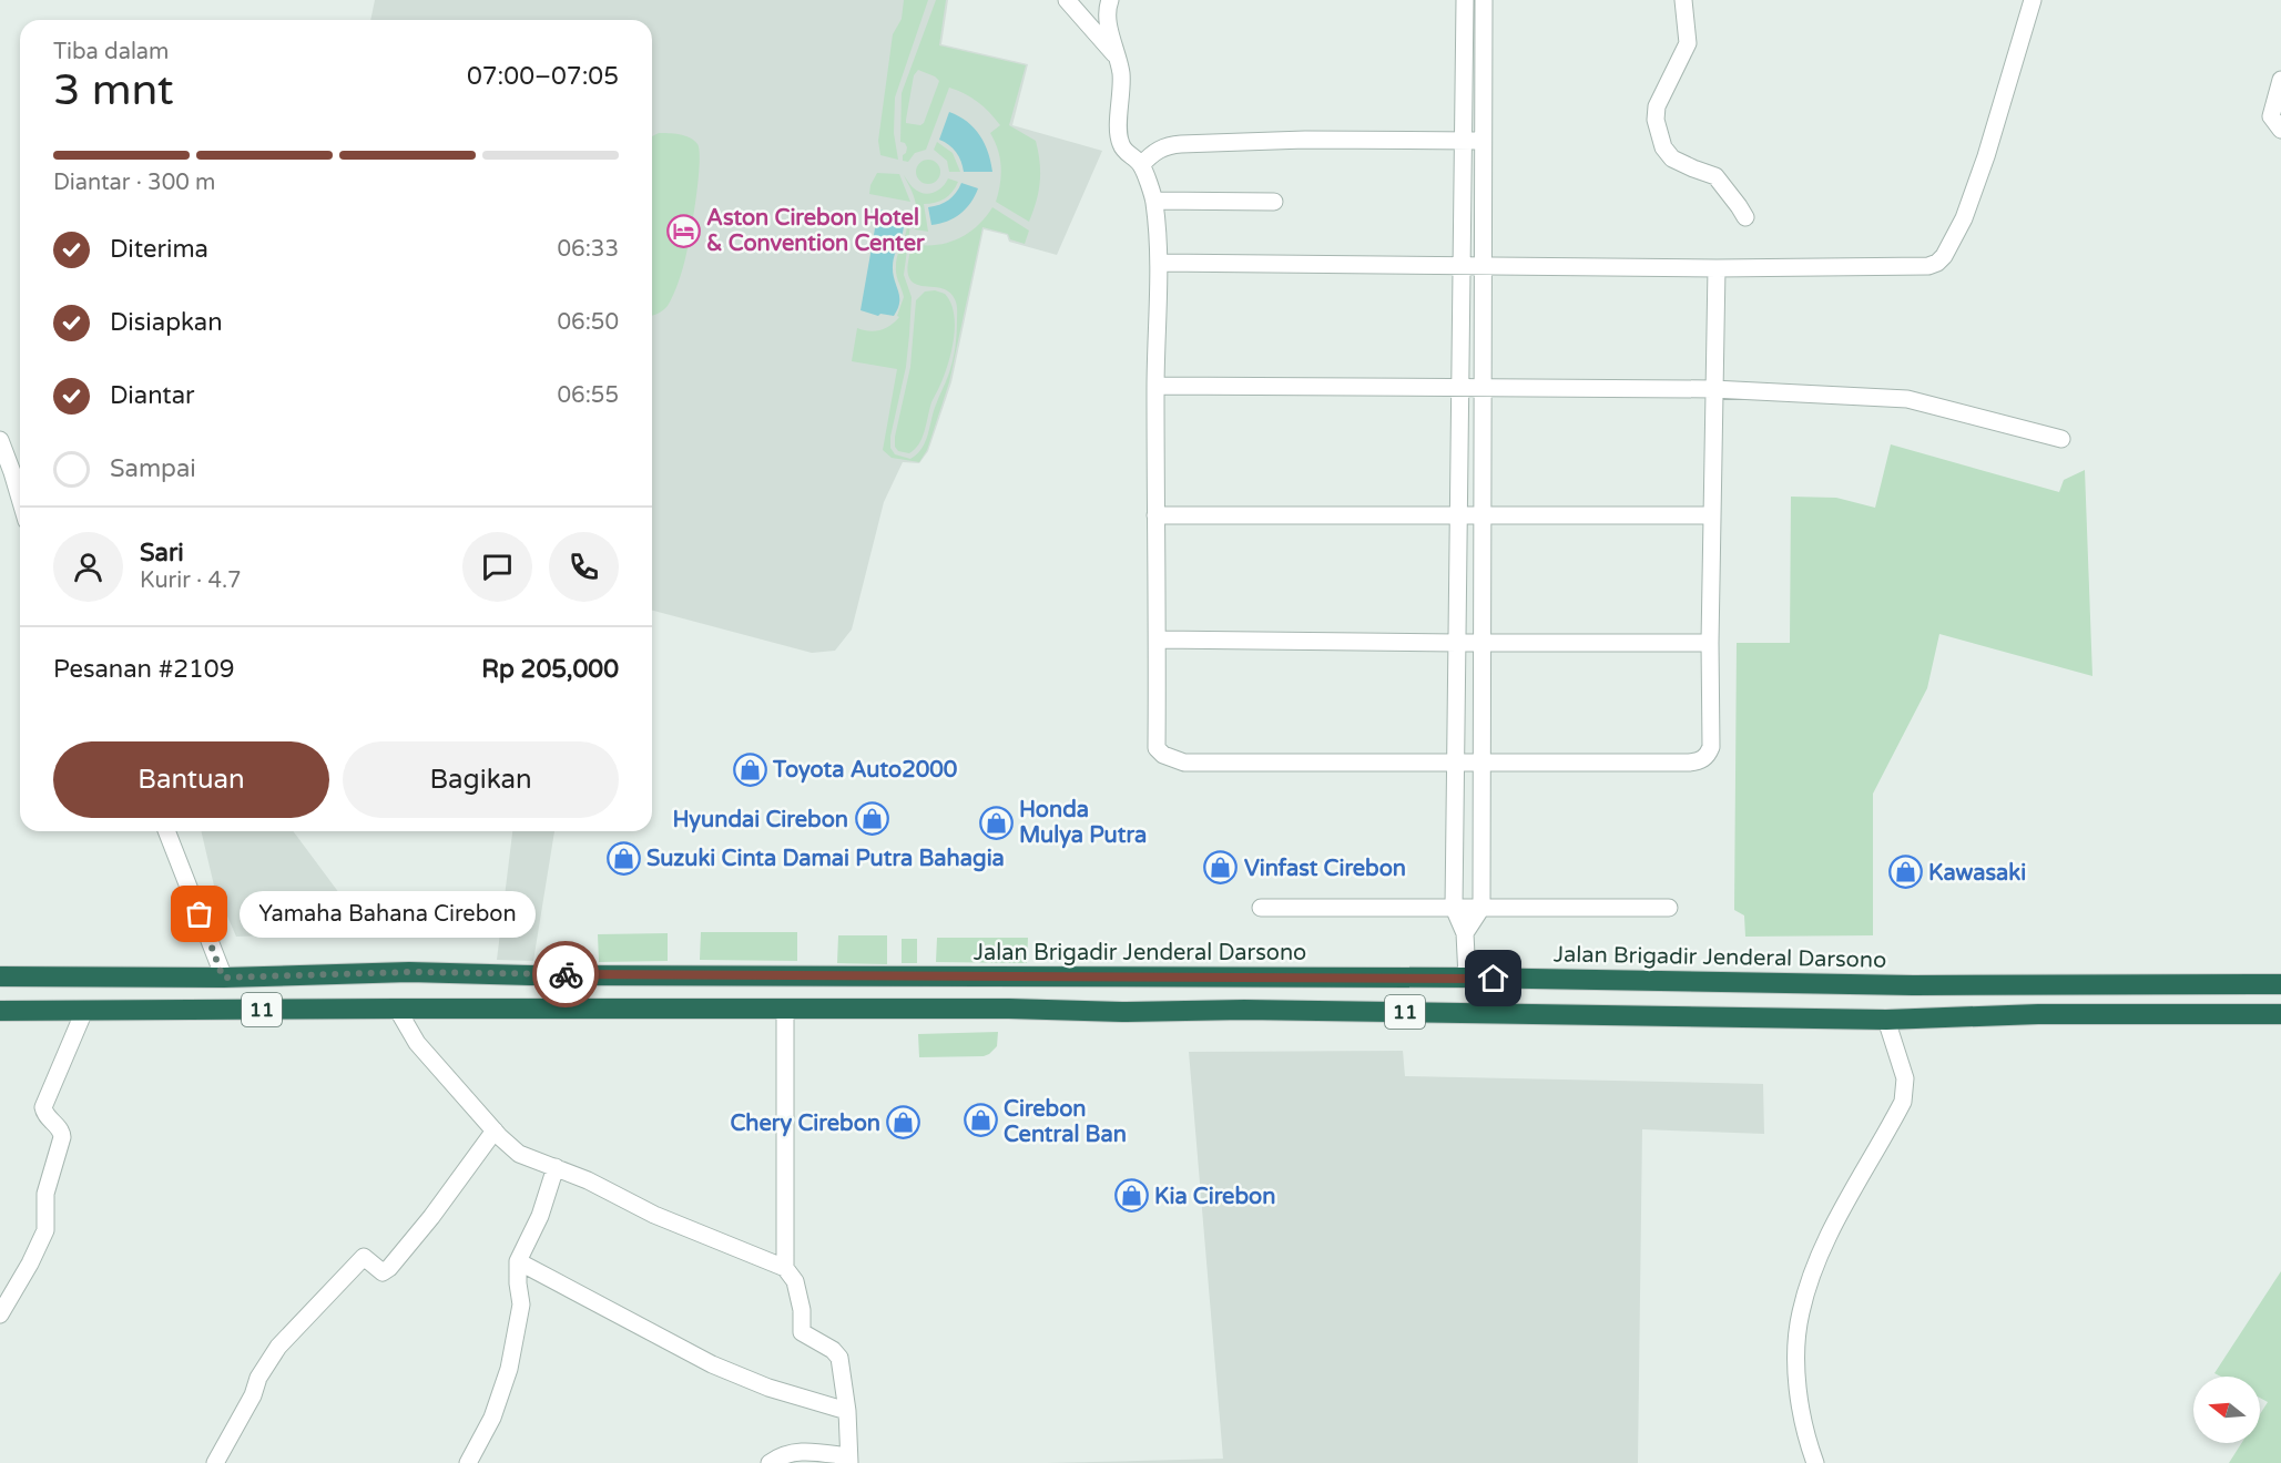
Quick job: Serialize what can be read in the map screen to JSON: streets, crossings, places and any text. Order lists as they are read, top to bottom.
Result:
{
  "streets": {
    "highway": ["Jalan Brigadir Jenderal Darsono", "11"]
  },
  "places": {
    "hotel": ["Aston Cirebon Hotel & Convention Center"],
    "shop": [
      "Toyota Auto2000",
      "Hyundai Cirebon",
      "Honda Mulya Putra",
      "Suzuki Cinta Damai Putra Bahagia",
      "Vinfast Cirebon",
      "Kawasaki",
      "Cirebon Central Ban",
      "Chery Cirebon",
      "Kia Cirebon"
    ],
    "other": ["Yamaha Bahana Cirebon"]
  },
  "north": "left",
  "page": {
    "heading": ["3 mnt", "Tiba dalam", "07:00–07:05"],
    "panel": [
      "Sari",
      "Kurir · 4.7",
      "Pesanan #2109",
      "Rp 205,000"
    ],
    "bar": "Diantar · 300 m",
    "list": [
      ["Diterima", "06:33"],
      ["Disiapkan", "06:50"],
      ["Diantar", "06:55"],
      "Sampai"
    ],
    "buttons": ["Bantuan", "Bagikan"],
    "bubble": "Yamaha Bahana Cirebon"
  }
}
